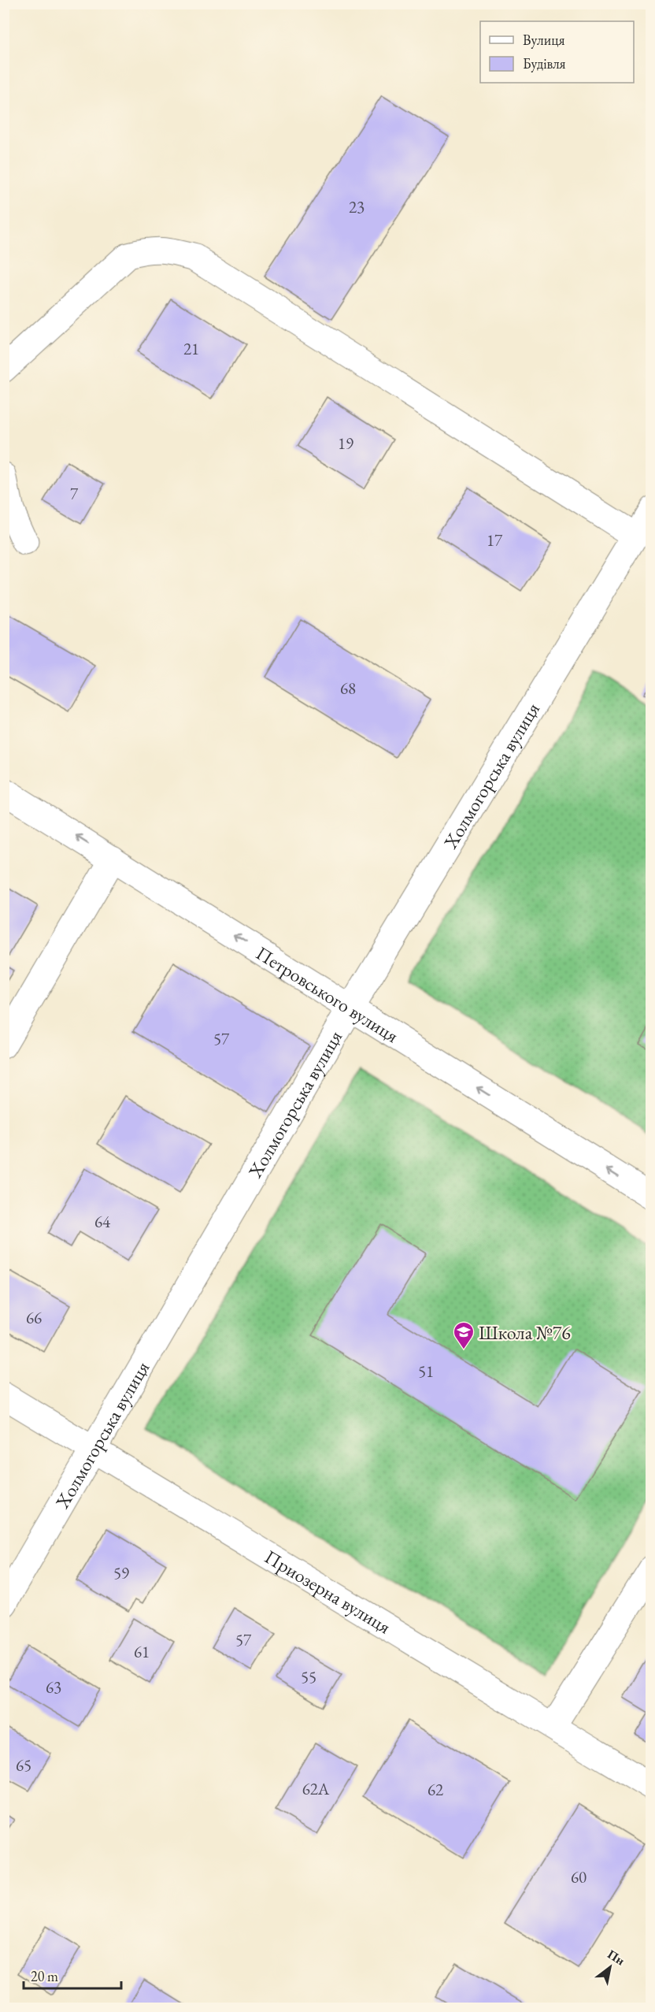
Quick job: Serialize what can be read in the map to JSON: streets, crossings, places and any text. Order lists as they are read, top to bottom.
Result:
{
  "streets": {
    "street": ["Холмогорська вулиця", "Петровського вулиця", "Приозерна вулиця"]
  },
  "crossings": [
    ["Холмогорська вулиця", "Петровського вулиця"],
    ["Холмогорська вулиця", "Приозерна вулиця"]
  ],
  "one_way": ["Петровського вулиця"],
  "places": {
    "school or university": ["Школа №76"]
  },
  "house_numbers": [
    "23",
    "21",
    "19",
    "7",
    "17",
    "68",
    "57",
    "64",
    "66",
    "51",
    "59",
    "57",
    "61",
    "55",
    "63",
    "65",
    "62А",
    "62",
    "60"
  ],
  "legend": ["Вулиця", "Будівля"],
  "scale_bar": "20 m",
  "north": "top right"
}
